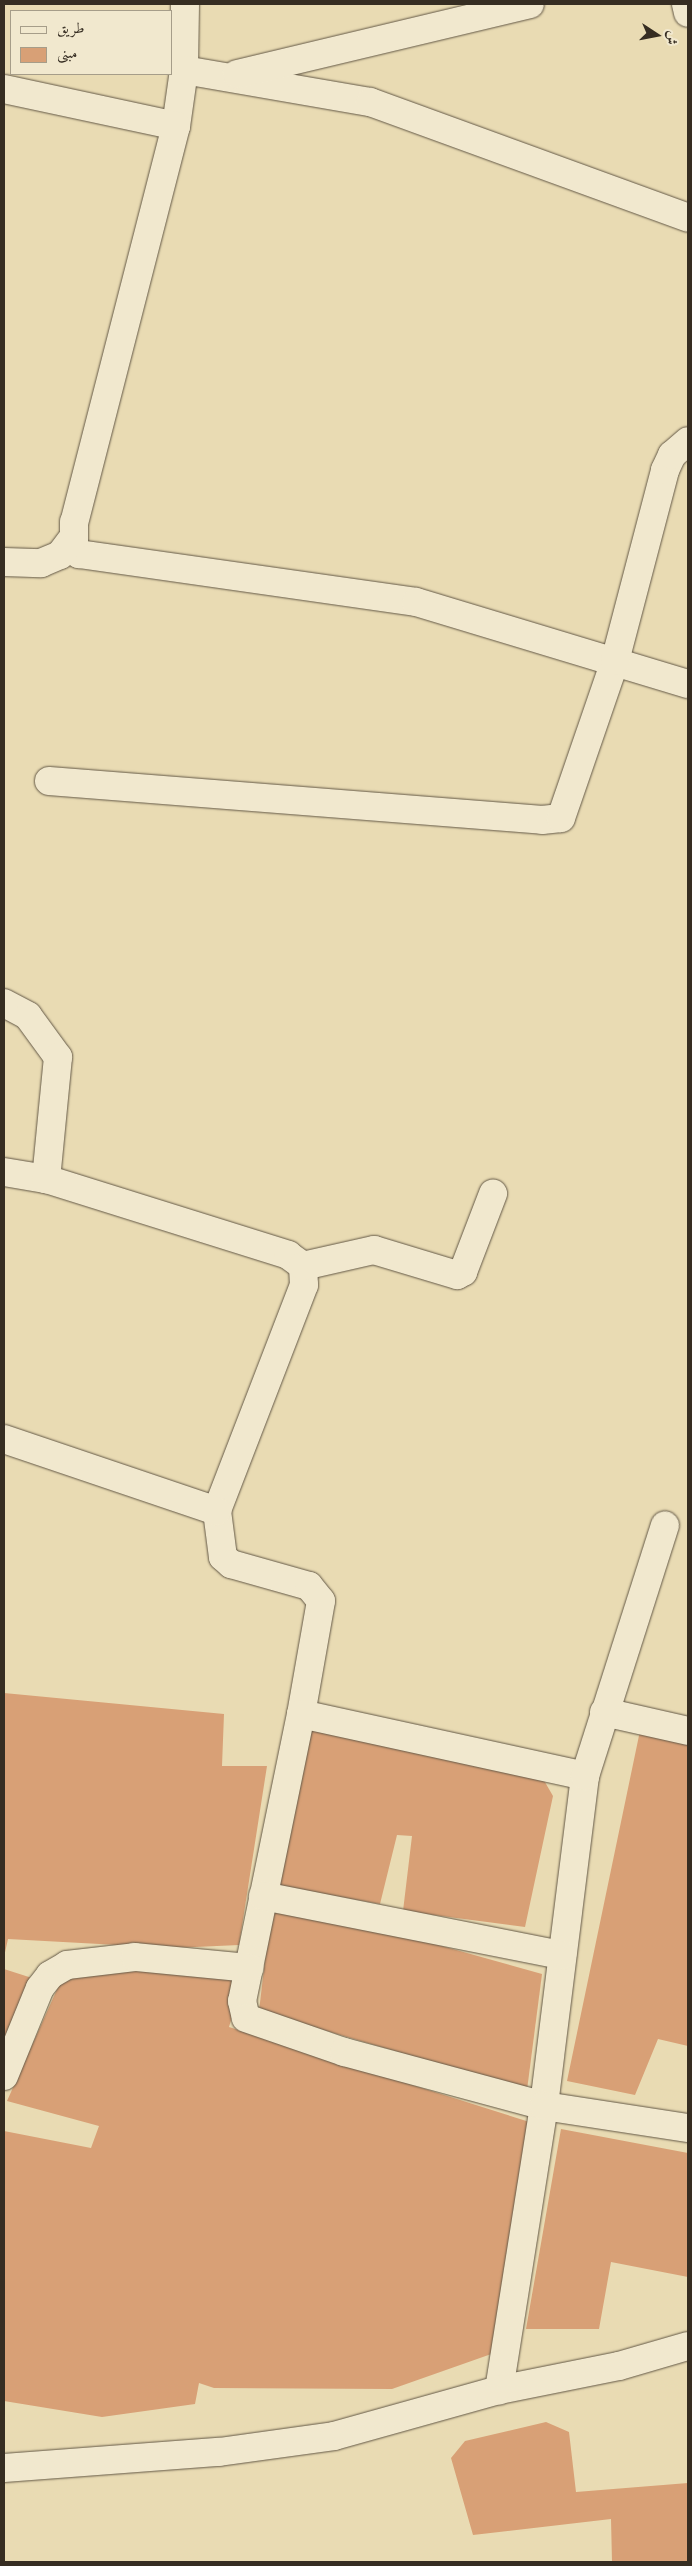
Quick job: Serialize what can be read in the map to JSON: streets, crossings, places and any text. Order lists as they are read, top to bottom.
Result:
{
  "legend": ["طريق", "مبنى"],
  "north": "right"
}
